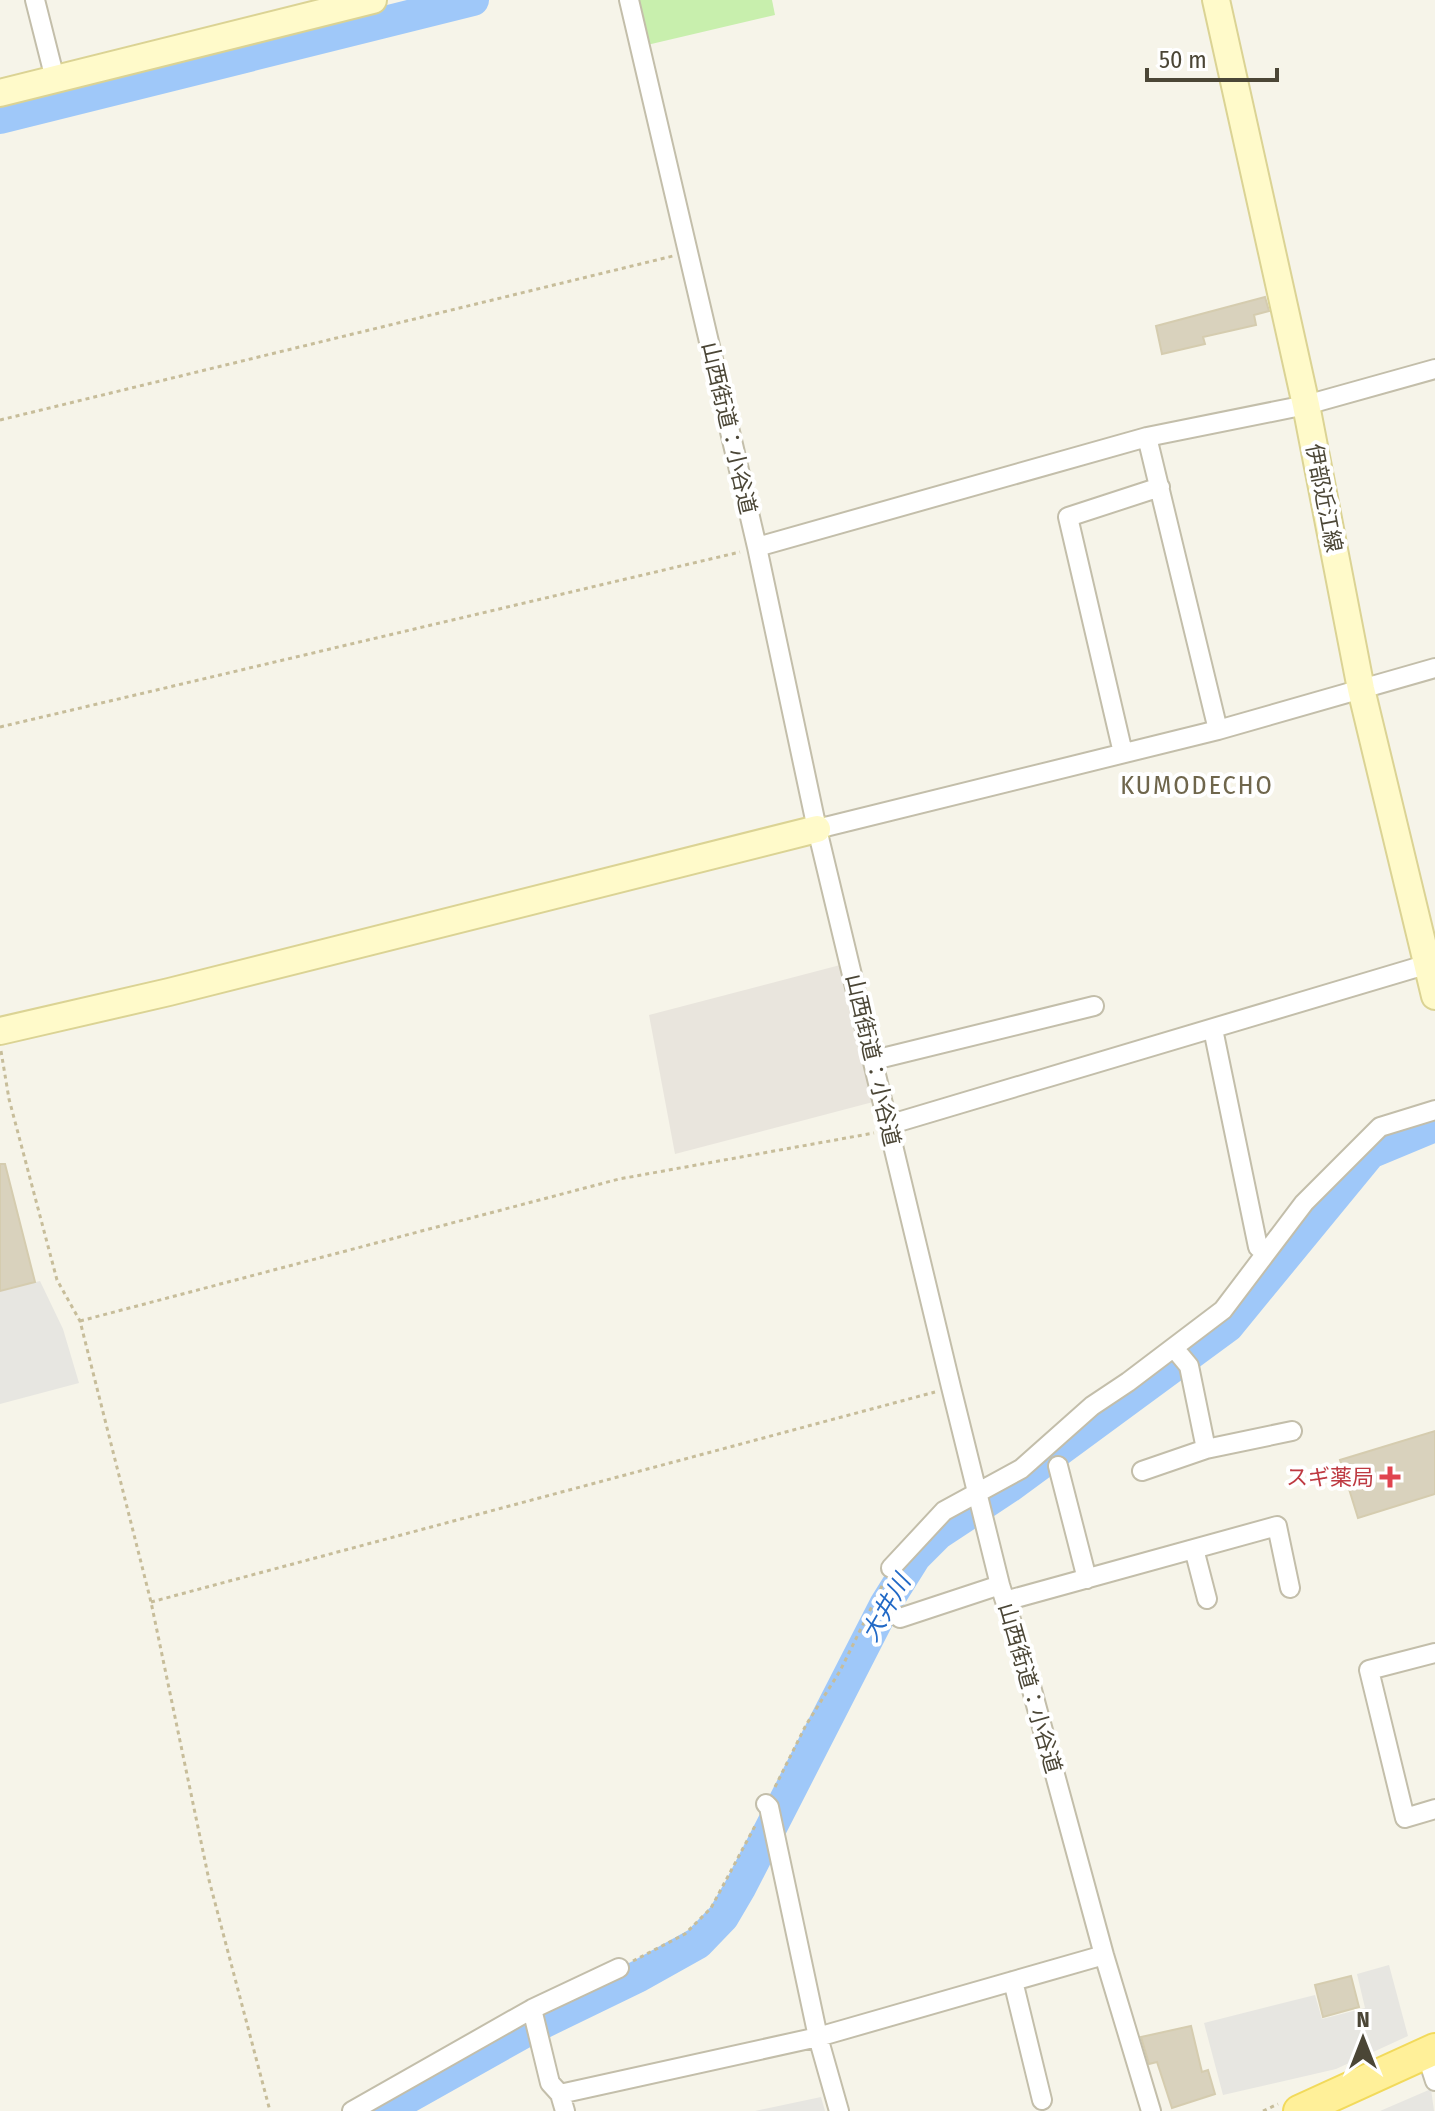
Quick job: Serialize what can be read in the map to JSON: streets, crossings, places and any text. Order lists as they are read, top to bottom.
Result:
{
  "streets": {
    "street": ["山西街道：小谷道", "伊部近江線"]
  },
  "districts": ["KUMODECHO"],
  "water": ["大井川"],
  "places": {
    "health": ["スギ薬局"]
  },
  "scale_bar": "50 m",
  "north": "top"
}
